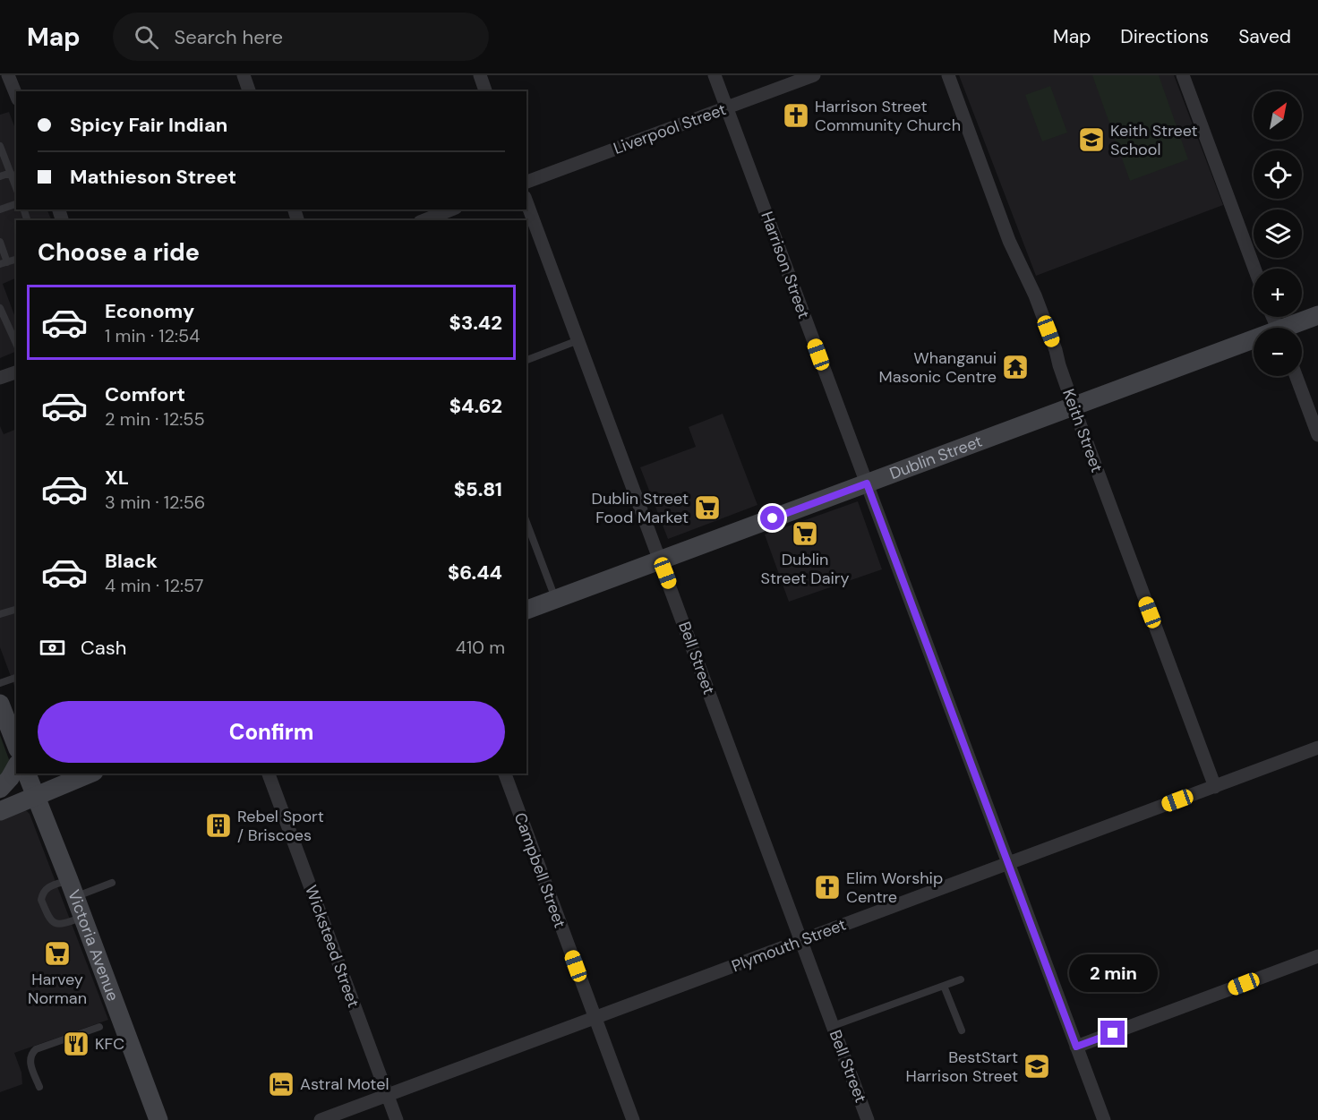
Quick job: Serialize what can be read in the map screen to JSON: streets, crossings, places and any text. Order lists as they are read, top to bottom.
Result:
{
  "streets": {
    "main road": ["Dublin Street", "Victoria Avenue"],
    "street": [
      "Liverpool Street",
      "Harrison Street",
      "Keith Street",
      "Bell Street",
      "Campbell Street",
      "Plymouth Street",
      "Wicksteed Street"
    ]
  },
  "crossings": [
    ["Liverpool Street", "Harrison Street"],
    ["Harrison Street", "Dublin Street"],
    ["Harrison Street", "Plymouth Street"],
    ["Keith Street", "Dublin Street"],
    ["Keith Street", "Plymouth Street"],
    ["Dublin Street", "Bell Street"],
    ["Bell Street", "Plymouth Street"],
    ["Campbell Street", "Plymouth Street"],
    ["Plymouth Street", "Wicksteed Street"]
  ],
  "places": {
    "church": ["Harrison Street Community Church", "Elim Worship Centre"],
    "school or university": ["Keith Street School", "BestStart Harrison Street"],
    "temple": ["Whanganui Masonic Centre"],
    "supermarket": ["Dublin Street Food Market", "Dublin Street Dairy", "Harvey Norman"],
    "building": ["Rebel Sport / Briscoes"],
    "restaurant": ["KFC"],
    "hotel": ["Astral Motel"]
  },
  "north": "top right",
  "page": {
    "header": "Map",
    "search": "Search here",
    "nav": ["Map", "Directions", "Saved"],
    "map_buttons": ["+", "−"],
    "banner": ["Spicy Fair Indian", "Mathieson Street"],
    "heading": "Choose a ride",
    "list": [
      {
        "name": "Economy",
        "note": "1 min · 12:54",
        "value": "$3.42"
      },
      {
        "name": "Comfort",
        "note": "2 min · 12:55",
        "value": "$4.62"
      },
      {
        "name": "XL",
        "note": "3 min · 12:56",
        "value": "$5.81"
      },
      {
        "name": "Black",
        "note": "4 min · 12:57",
        "value": "$6.44"
      }
    ],
    "pay": ["Cash", "410 m"],
    "buttons": "Confirm",
    "bubble": "2 min"
  }
}
